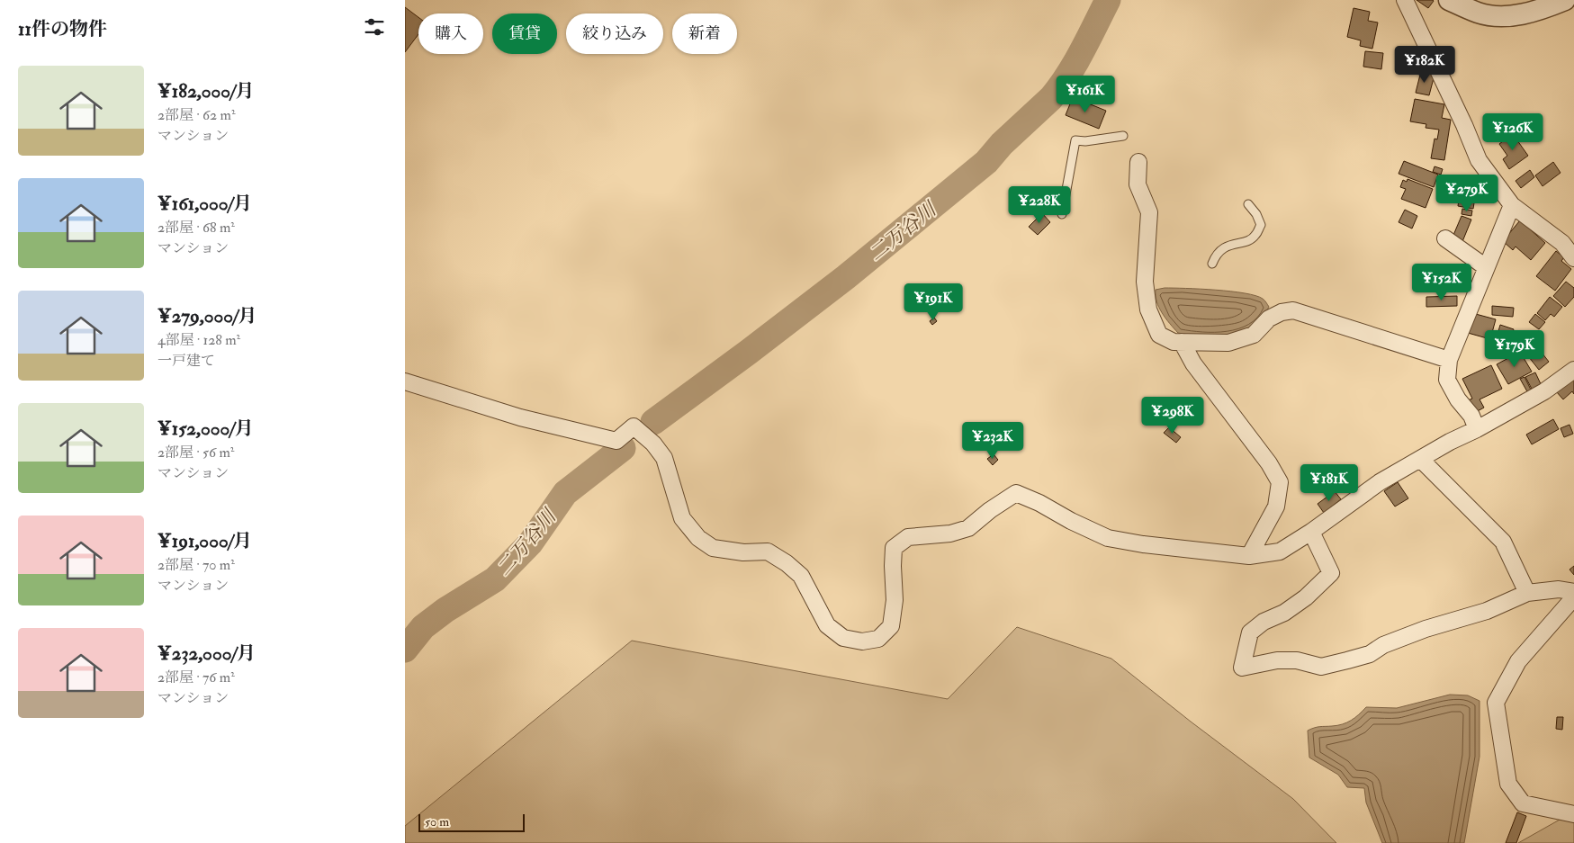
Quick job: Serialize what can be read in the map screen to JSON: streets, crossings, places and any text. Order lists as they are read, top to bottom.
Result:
{
  "water": ["二万谷川"],
  "scale_bar": "50 m",
  "page": {
    "heading": "11件の物件",
    "chip": [
      "購入",
      "賃貸",
      "絞り込み",
      "新着"
    ],
    "price": [
      "¥182K",
      "¥161K",
      "¥126K",
      "¥279K",
      "¥228K",
      "¥152K",
      "¥191K",
      "¥179K",
      "¥298K",
      "¥232K",
      "¥181K"
    ],
    "list": [
      {
        "name": "¥182,000/月",
        "note": "2部屋 · 62 m² · マンション"
      },
      {
        "name": "¥161,000/月",
        "note": "2部屋 · 68 m² · マンション"
      },
      {
        "name": "¥279,000/月",
        "note": "4部屋 · 128 m² · 一戸建て"
      },
      {
        "name": "¥152,000/月",
        "note": "2部屋 · 56 m² · マンション"
      },
      {
        "name": "¥191,000/月",
        "note": "2部屋 · 70 m² · マンション"
      },
      {
        "name": "¥232,000/月",
        "note": "2部屋 · 76 m² · マンション"
      }
    ],
    "scale": "50 m"
  }
}
